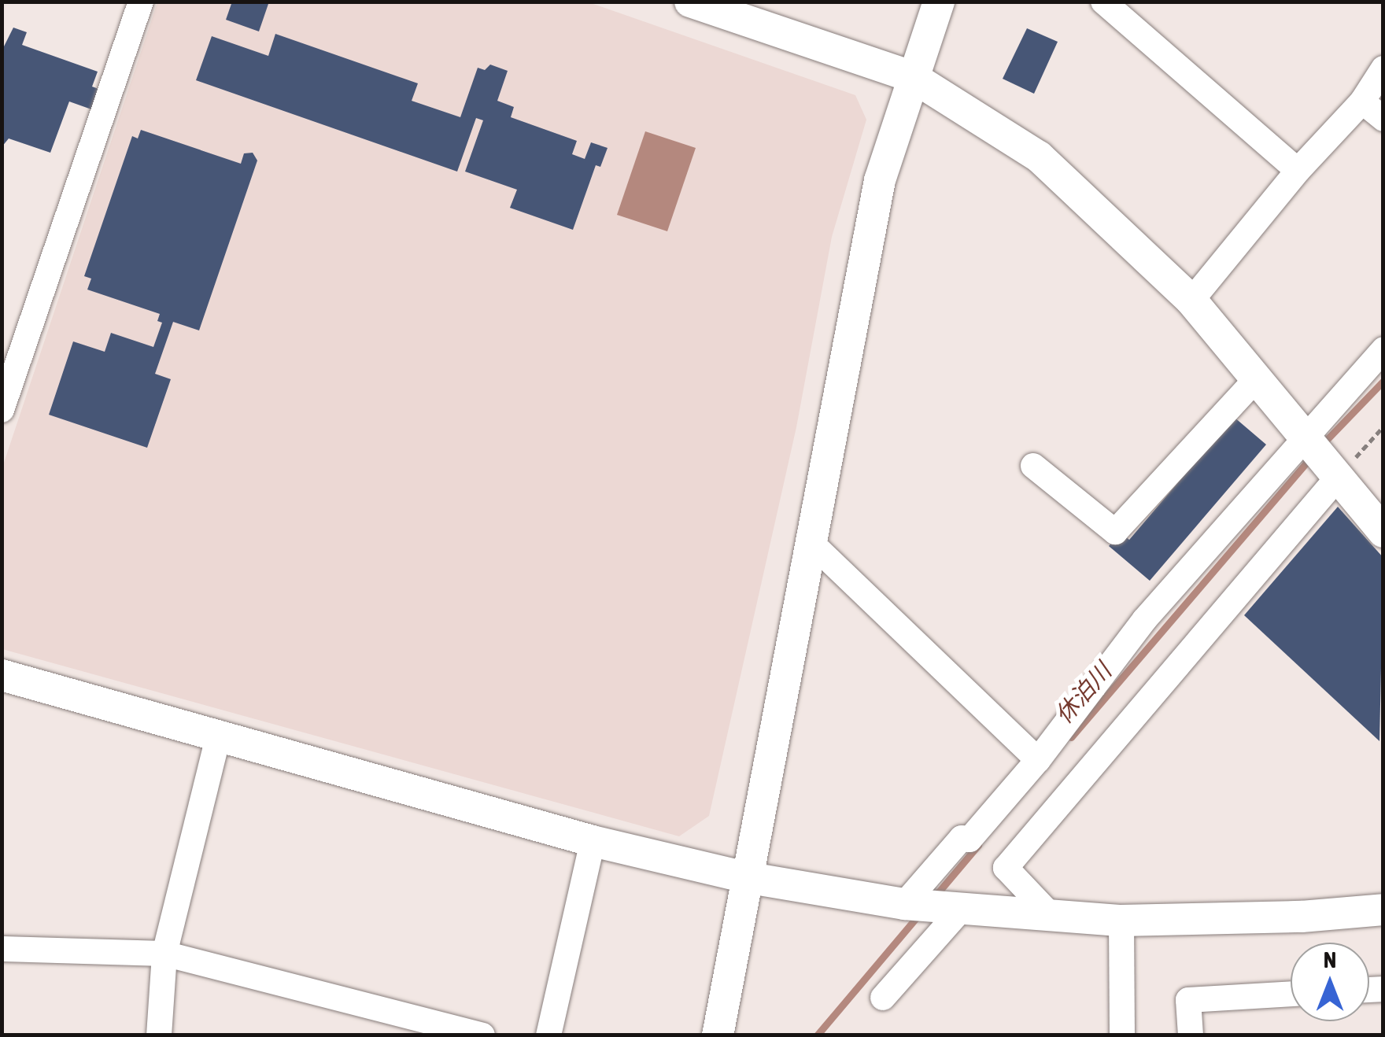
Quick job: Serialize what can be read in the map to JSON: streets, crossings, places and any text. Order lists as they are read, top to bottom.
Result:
{
  "water": ["休泊川"],
  "north": "top"
}
